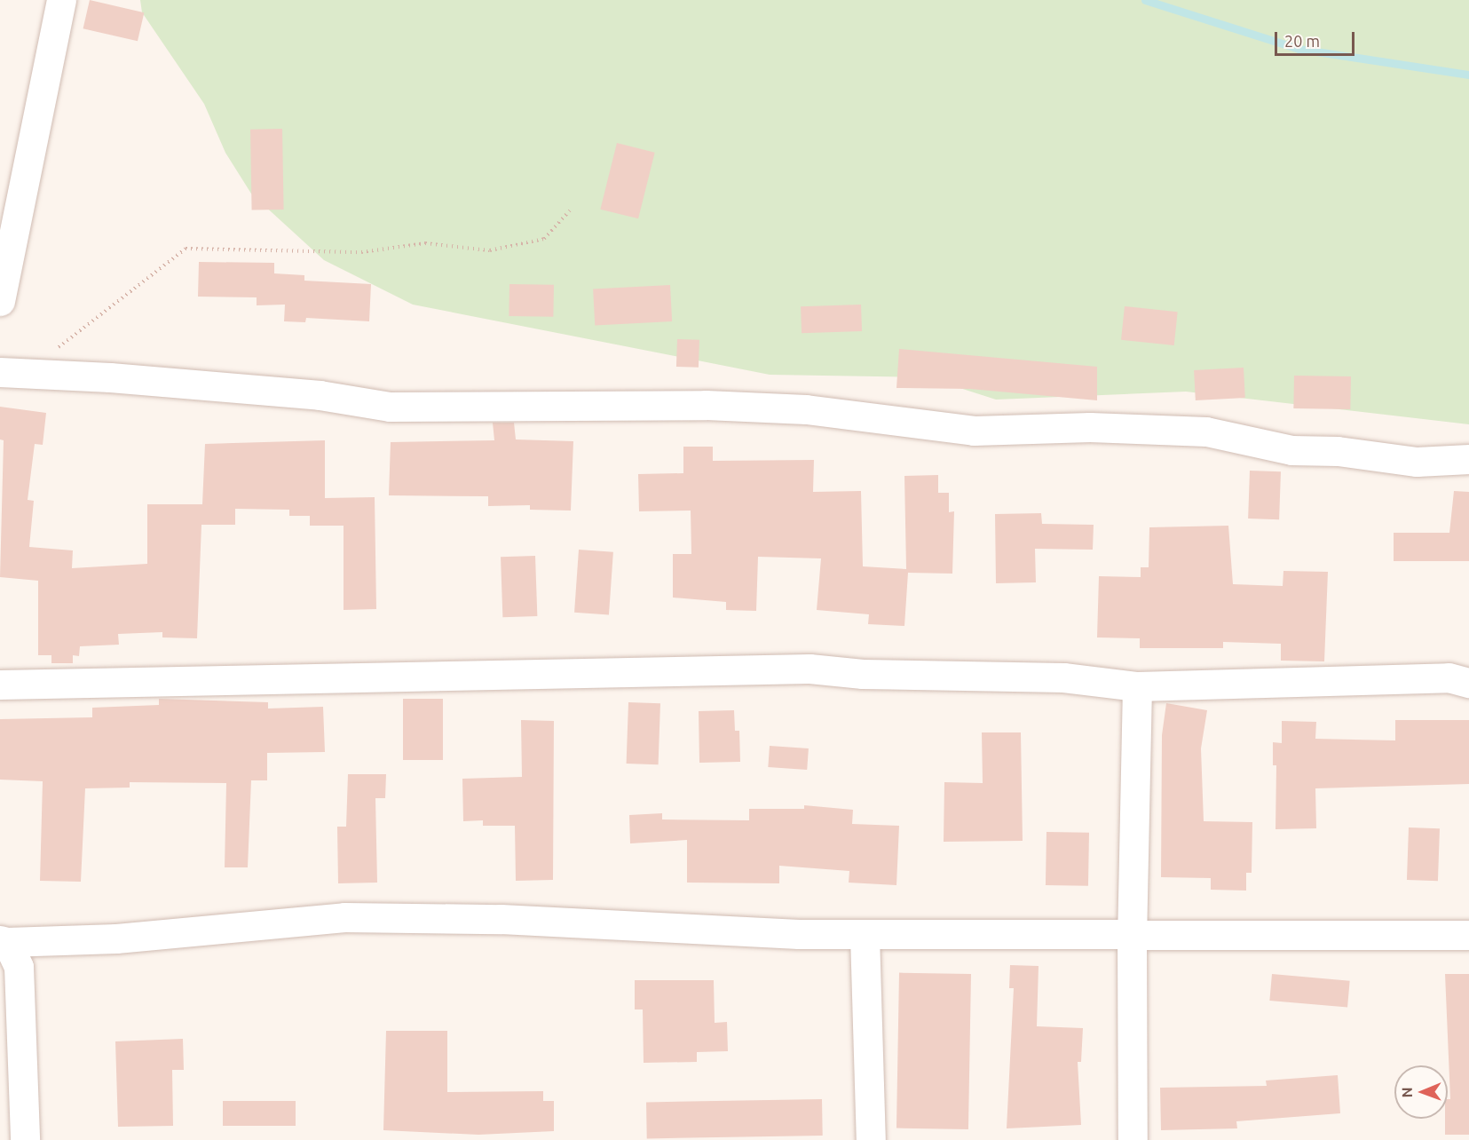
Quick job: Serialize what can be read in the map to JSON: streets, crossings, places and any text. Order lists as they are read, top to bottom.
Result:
{
  "scale_bar": "20 m",
  "north": "left"
}
